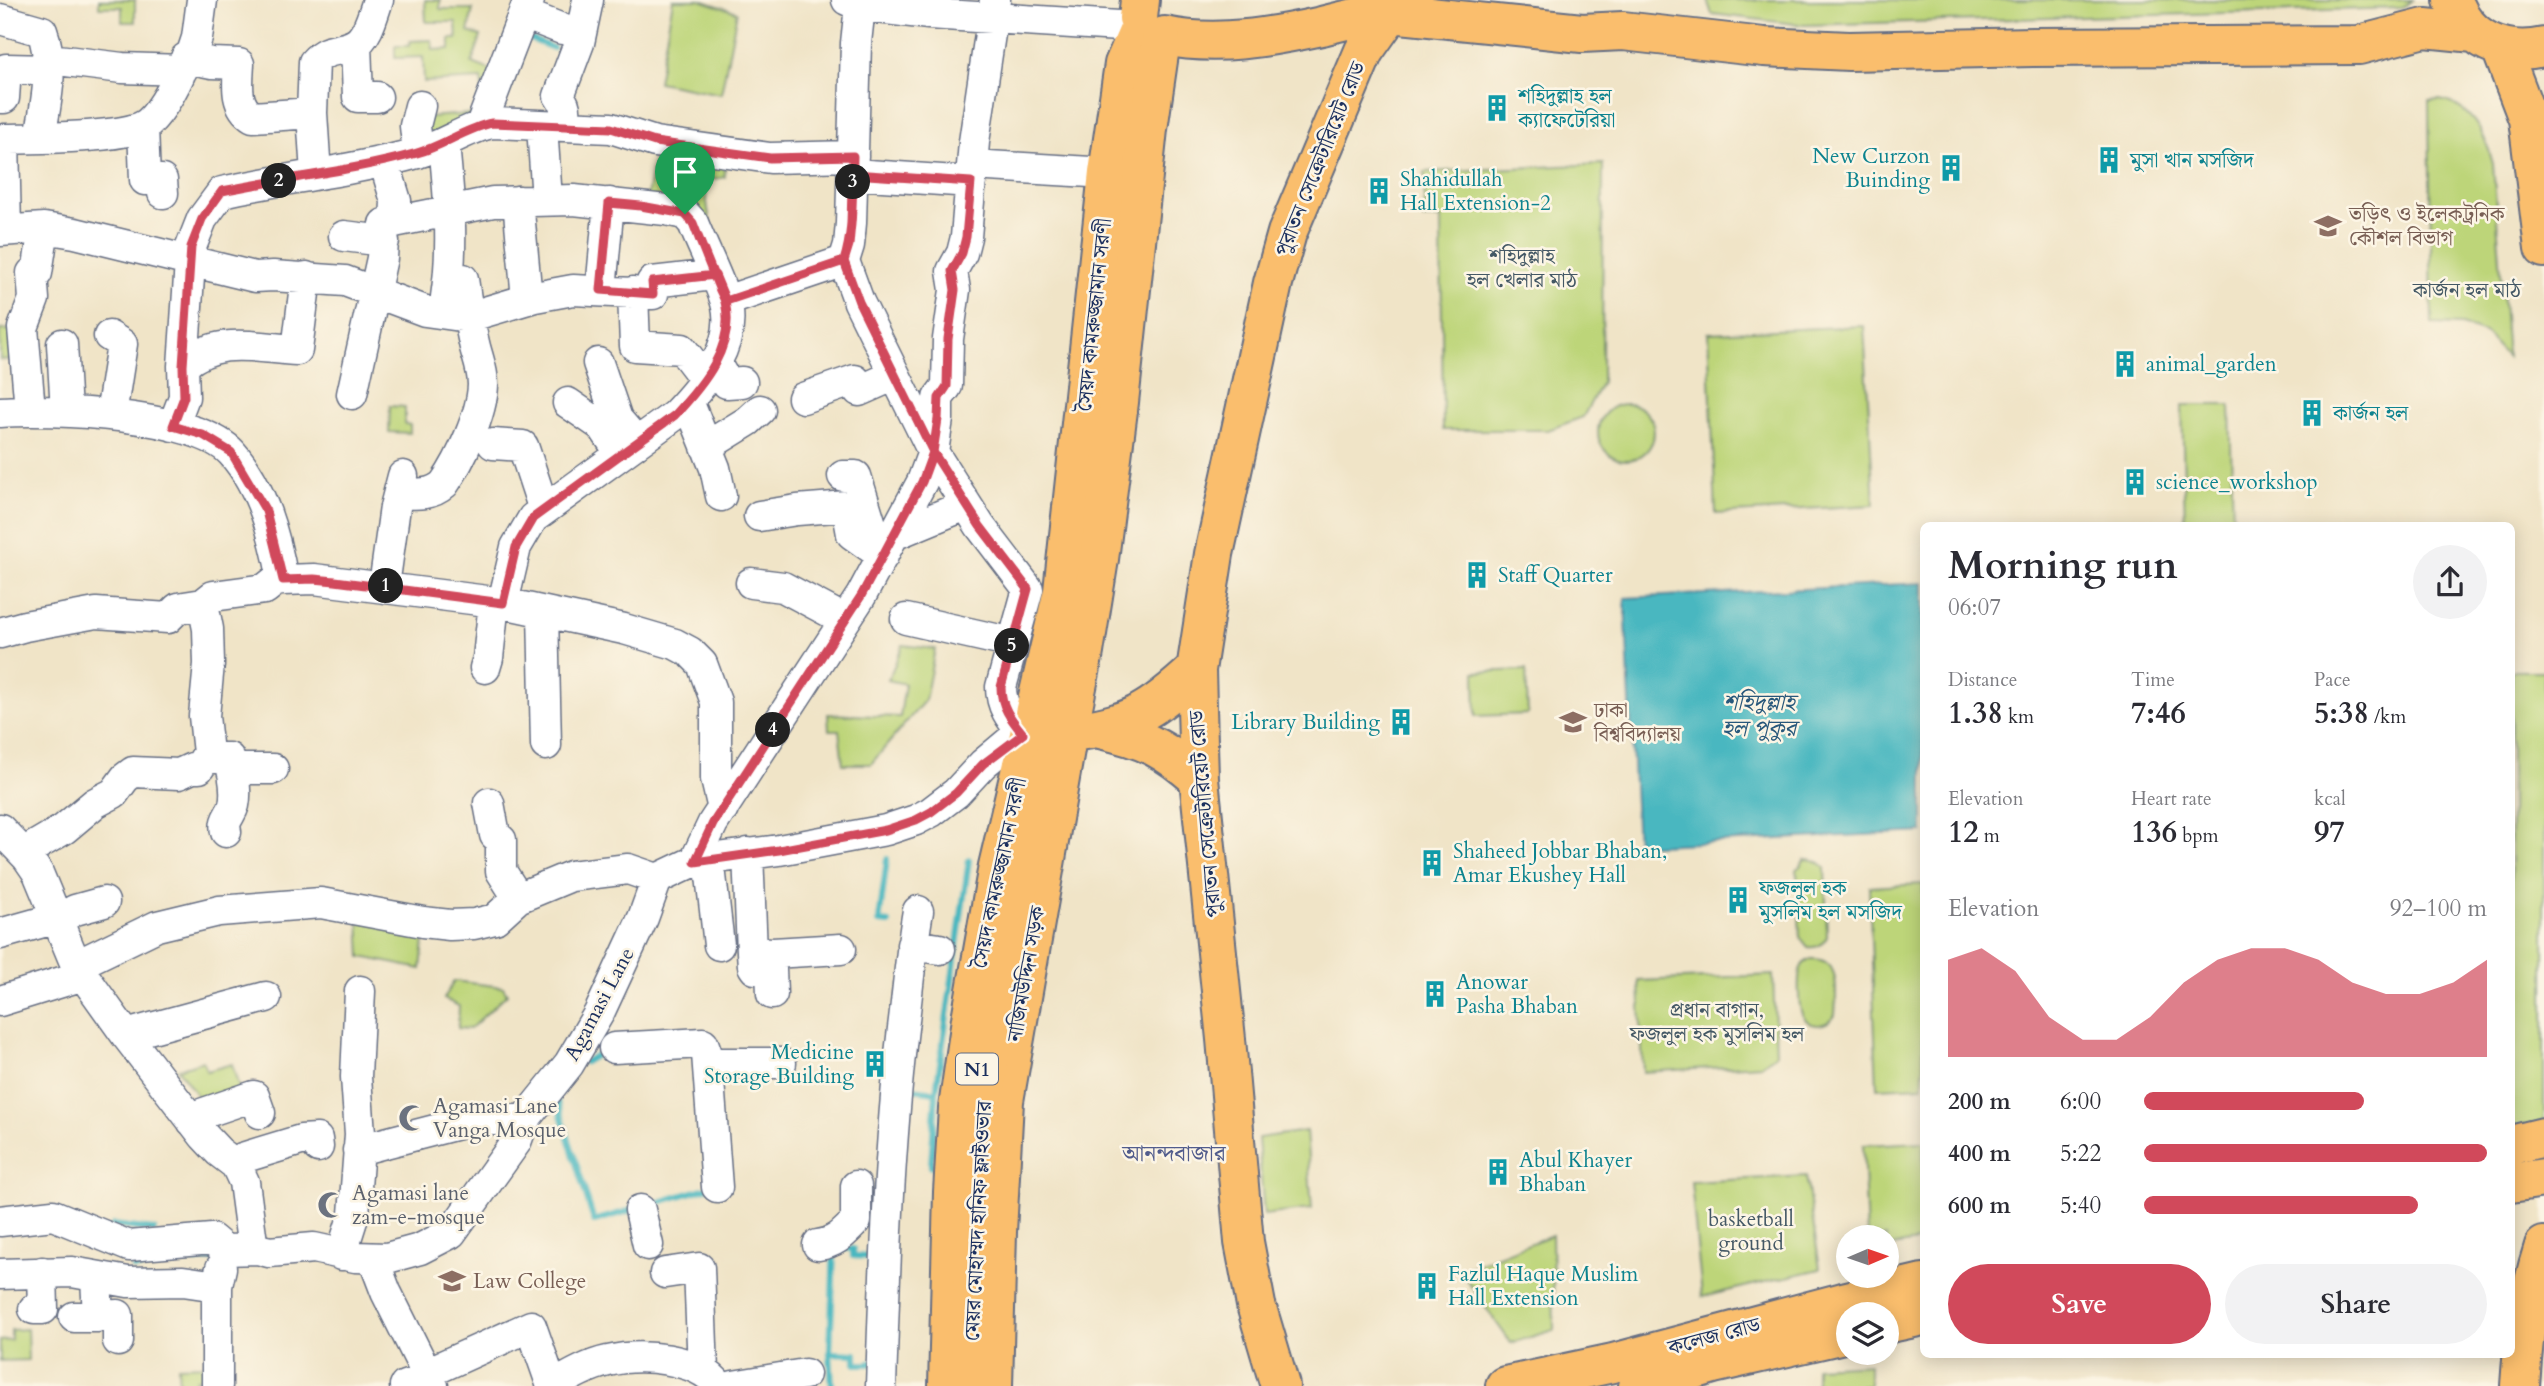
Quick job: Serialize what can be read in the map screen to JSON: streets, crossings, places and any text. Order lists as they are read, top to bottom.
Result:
{
  "streets": {
    "main road": [
      "পুরাতন সেক্রেটারিয়েট রোড",
      "সৈয়দ কামরুজ্জামান সরণী",
      "নাজিমউদ্দিন সড়ক",
      "N1",
      "মেয়র মোহাম্মদ হানিফ ফ্লাইওভার",
      "কলেজ রোড"
    ],
    "street": ["Agamasi Lane"]
  },
  "crossings": [
    ["সৈয়দ কামরুজ্জামান সরণী", "নাজিমউদ্দিন সড়ক"],
    ["সৈয়দ কামরুজ্জামান সরণী", "N1"],
    ["সৈয়দ কামরুজ্জামান সরণী", "মেয়র মোহাম্মদ হানিফ ফ্লাইওভার"],
    ["নাজিমউদ্দিন সড়ক", "N1"],
    ["নাজিমউদ্দিন সড়ক", "মেয়র মোহাম্মদ হানিফ ফ্লাইওভার"],
    ["N1", "মেয়র মোহাম্মদ হানিফ ফ্লাইওভার"]
  ],
  "districts": ["আনন্দবাজার"],
  "water": ["শহিদুল্লাহ হল পুকুর"],
  "parks": [
    "শহিদুল্লাহ হল খেলার মাঠ",
    "কার্জন হল মাঠ",
    "প্রধান বাগান, ফজলুল হক মুসলিম হল",
    "basketball ground"
  ],
  "places": {
    "building": [
      "শহিদুল্লাহ হল ক্যাফেটেরিয়া",
      "মুসা খান মসজিদ",
      "New Curzon Buinding",
      "Shahidullah Hall Extension-2",
      "animal_garden",
      "কার্জন হল",
      "science_workshop",
      "Staff Quarter",
      "Library Building",
      "Shaheed Jobbar Bhaban, Amar Ekushey Hall",
      "ফজলুল হক মুসলিম হল মসজিদ",
      "Anowar Pasha Bhaban",
      "Medicine Storage Building",
      "Abul Khayer Bhaban",
      "Fazlul Haque Muslim Hall Extension"
    ],
    "school or university": ["তড়িৎ ও ইলেকট্রনিক কৌশল বিভাগ", "ঢাকা বিশ্ববিদ্যালয়", "Law College"],
    "mosque": ["Agamasi Lane Vanga Mosque", "Agamasi lane zam-e-mosque"]
  },
  "north": "right",
  "page": {
    "pins": [
      "2",
      "3",
      "1",
      "5",
      "4"
    ],
    "heading": ["Morning run", "06:07"],
    "stats": [
      ["Distance", "1.38 km"],
      ["Time", "7:46"],
      ["Pace", "5:38 /km"],
      ["Elevation", "12 m"],
      ["Heart rate", "136 bpm"],
      ["kcal", "97"]
    ],
    "chart": ["Elevation", "92–100 m"],
    "list": [
      {
        "name": "200 m",
        "note": "6:00"
      },
      {
        "name": "400 m",
        "note": "5:22"
      },
      {
        "name": "600 m",
        "note": "5:40"
      }
    ],
    "buttons": ["Save", "Share"]
  }
}
